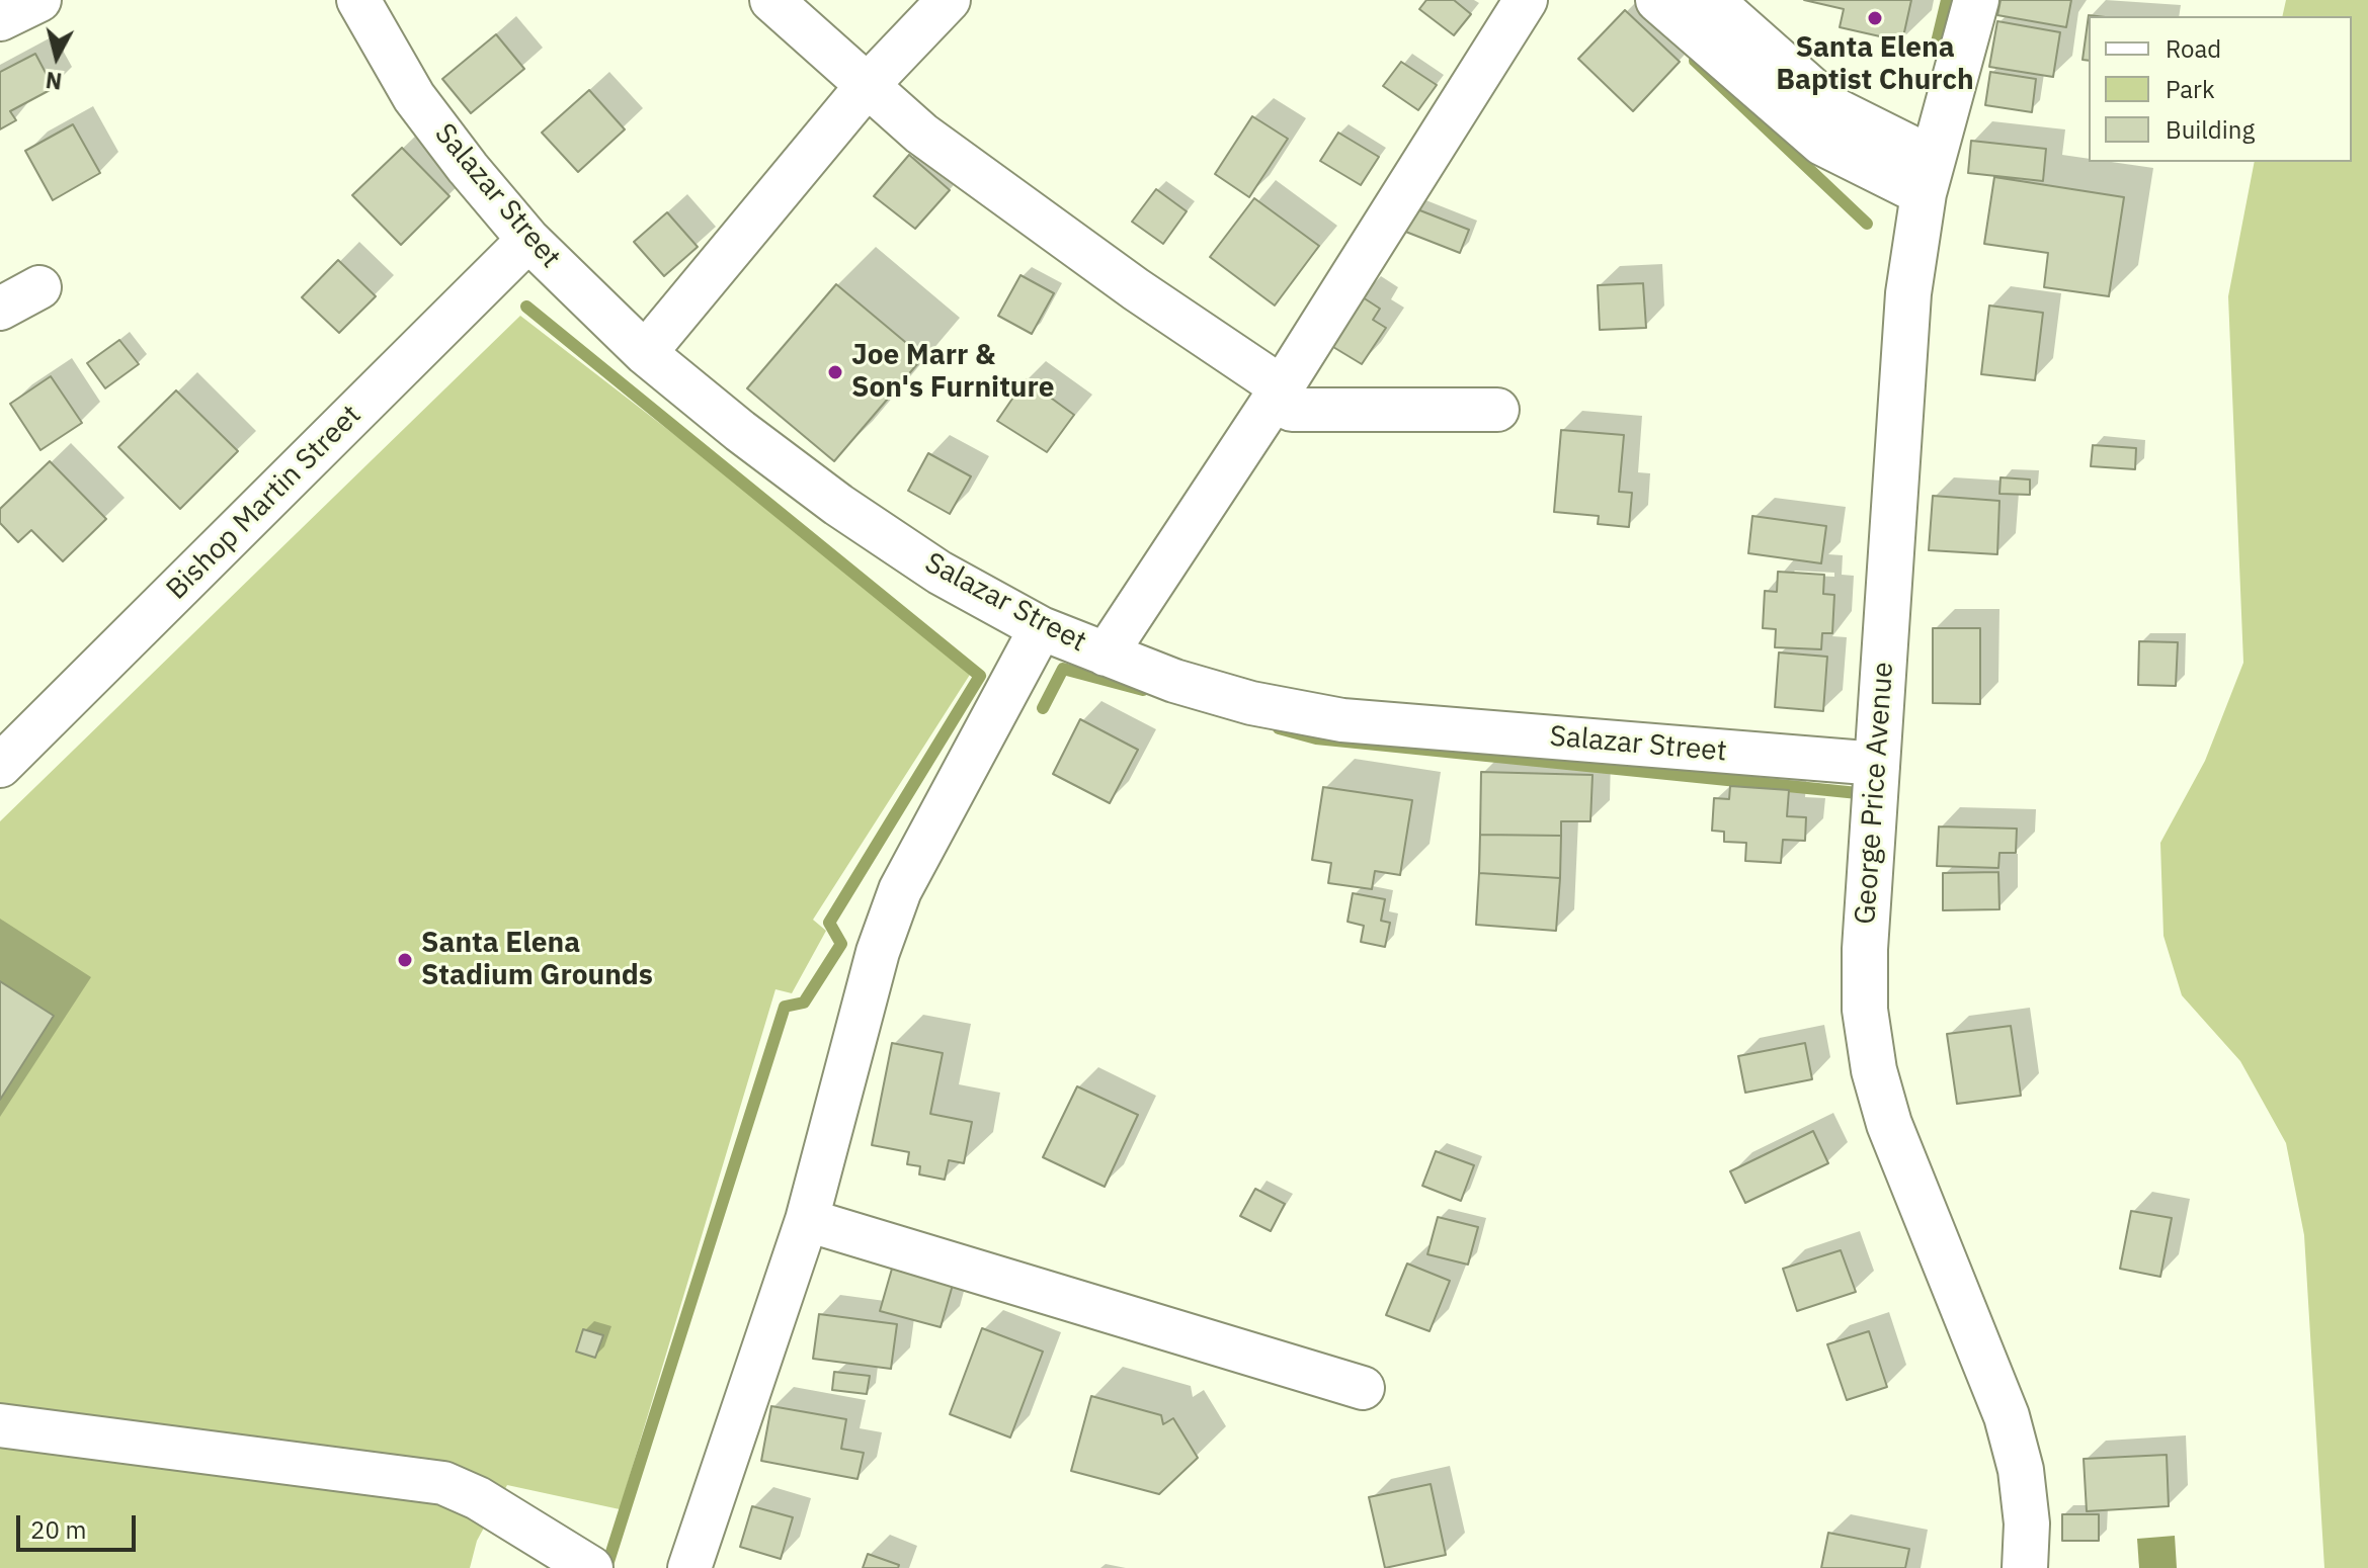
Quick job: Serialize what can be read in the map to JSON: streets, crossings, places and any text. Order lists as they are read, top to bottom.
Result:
{
  "streets": {
    "main road": ["George Price Avenue"],
    "street": ["Salazar Street", "Bishop Martin Street"]
  },
  "crossings": [
    ["Salazar Street", "Bishop Martin Street"],
    ["Salazar Street", "George Price Avenue"]
  ],
  "places": ["Santa Elena Baptist Church", "Joe Marr & Son's Furniture", "Santa Elena Stadium Grounds"],
  "legend": ["Road", "Park", "Building"],
  "scale_bar": "20 m",
  "north": "bottom"
}
